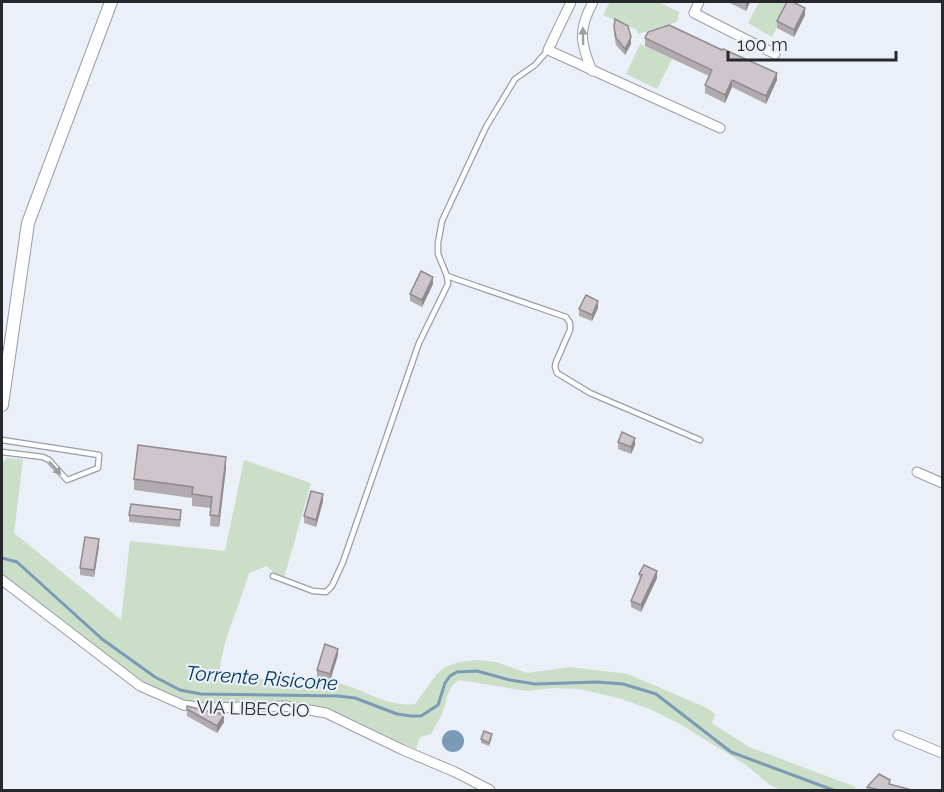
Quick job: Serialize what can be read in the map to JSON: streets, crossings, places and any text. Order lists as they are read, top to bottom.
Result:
{
  "streets": {
    "street": ["VIA LIBECCIO"]
  },
  "water": ["Torrente Risicone"],
  "scale_bar": "100 m"
}
